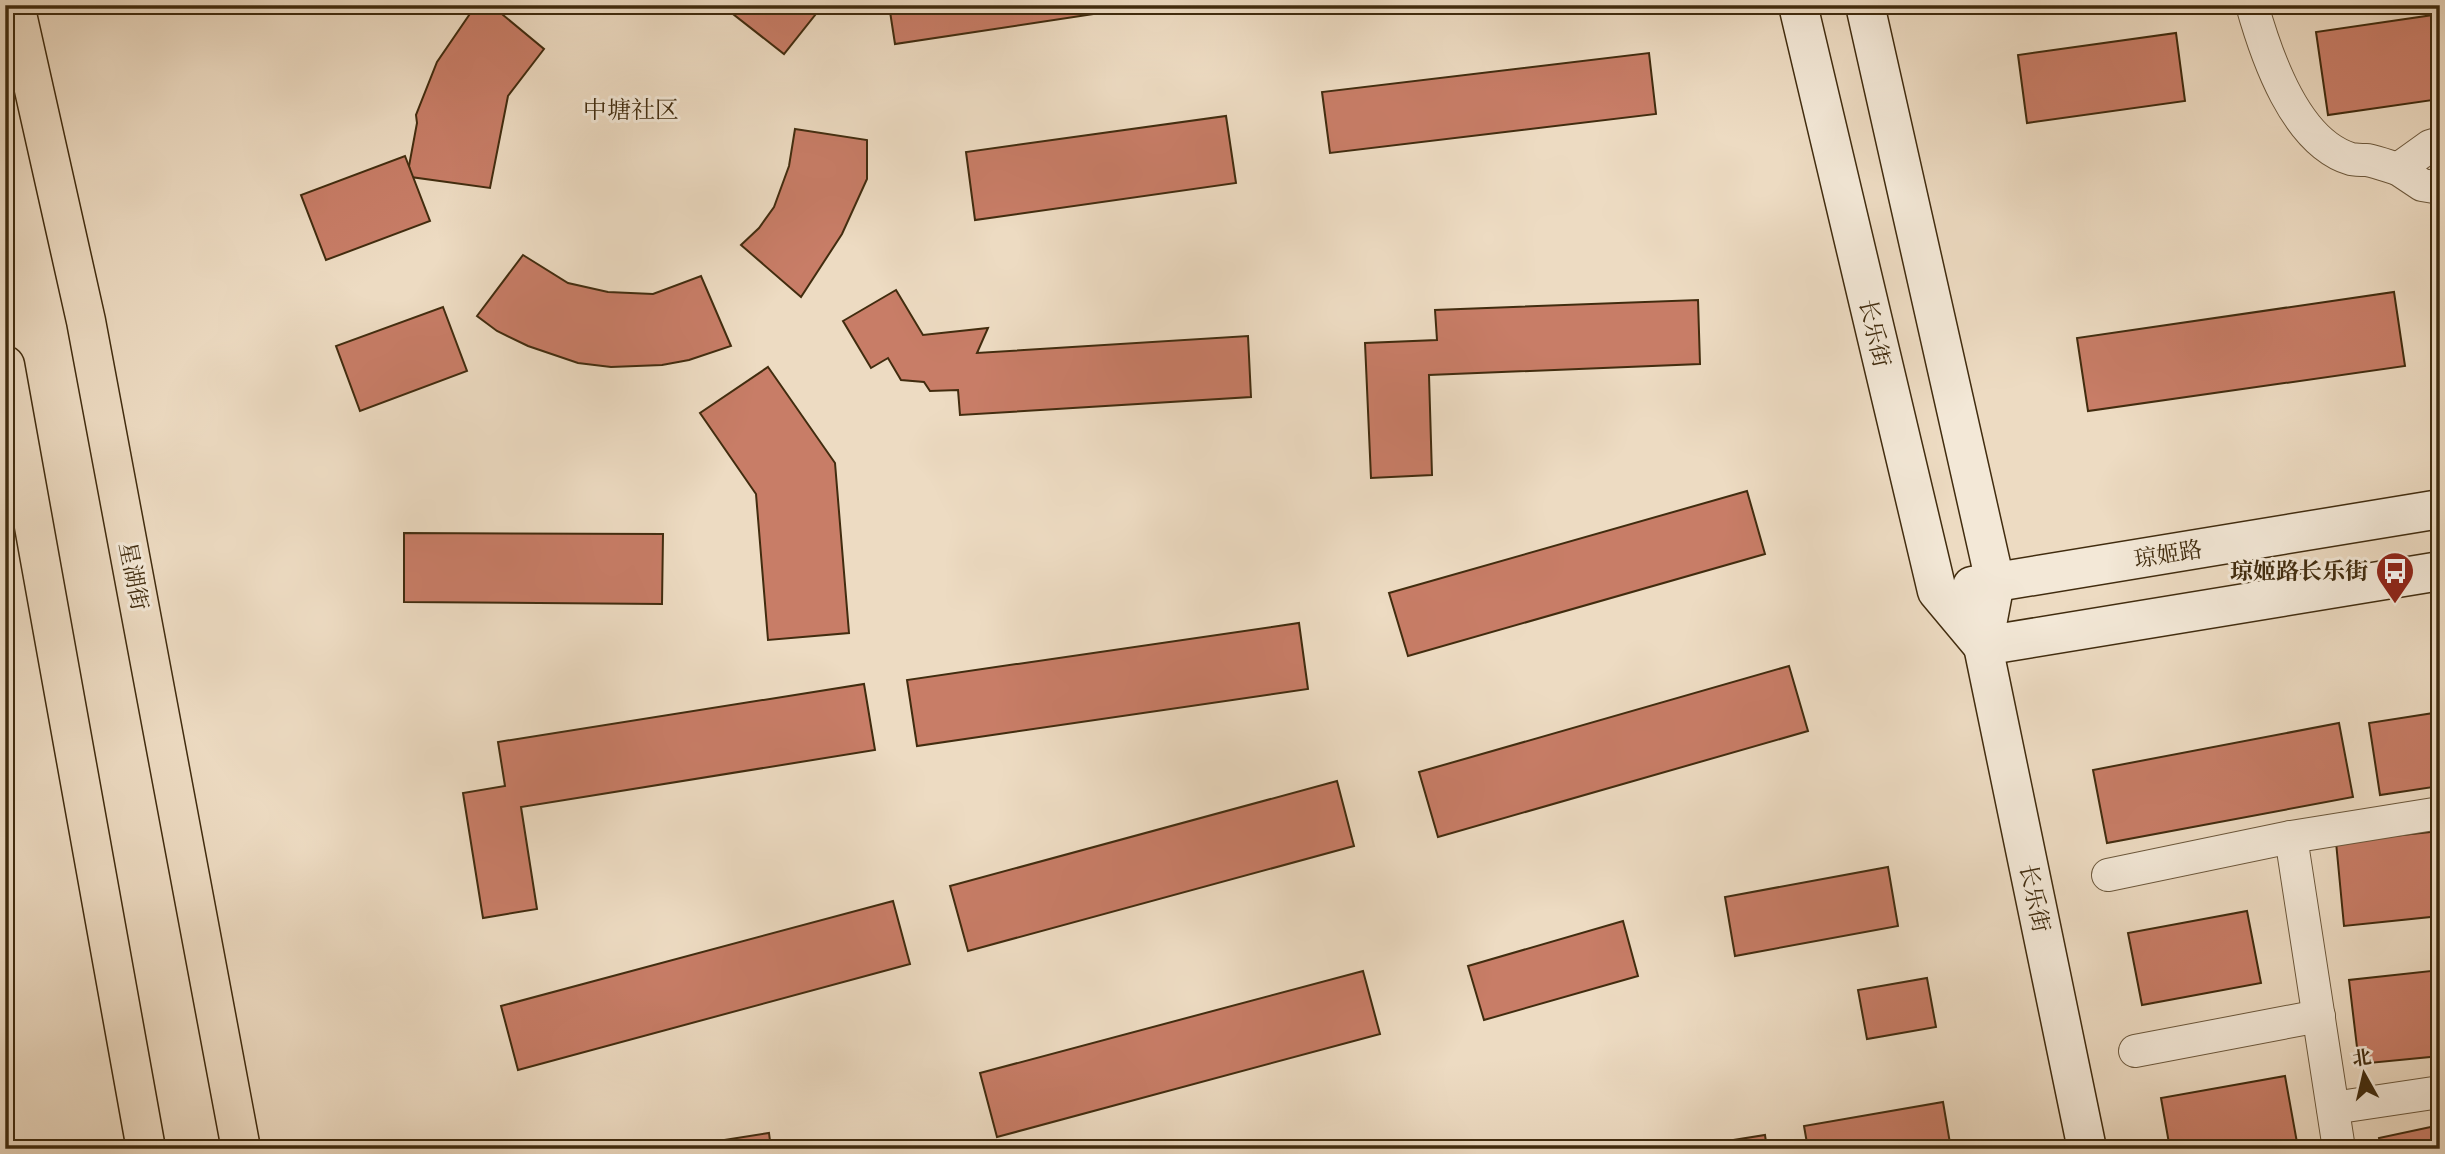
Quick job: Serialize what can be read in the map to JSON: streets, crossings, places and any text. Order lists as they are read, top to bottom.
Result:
{
  "streets": {
    "main road": ["长乐街", "琼姬路", "星湖街"]
  },
  "crossings": [
    ["长乐街", "琼姬路"]
  ],
  "districts": ["中塘社区"],
  "places": {
    "bus stop": ["琼姬路长乐街"]
  },
  "north": "top"
}
